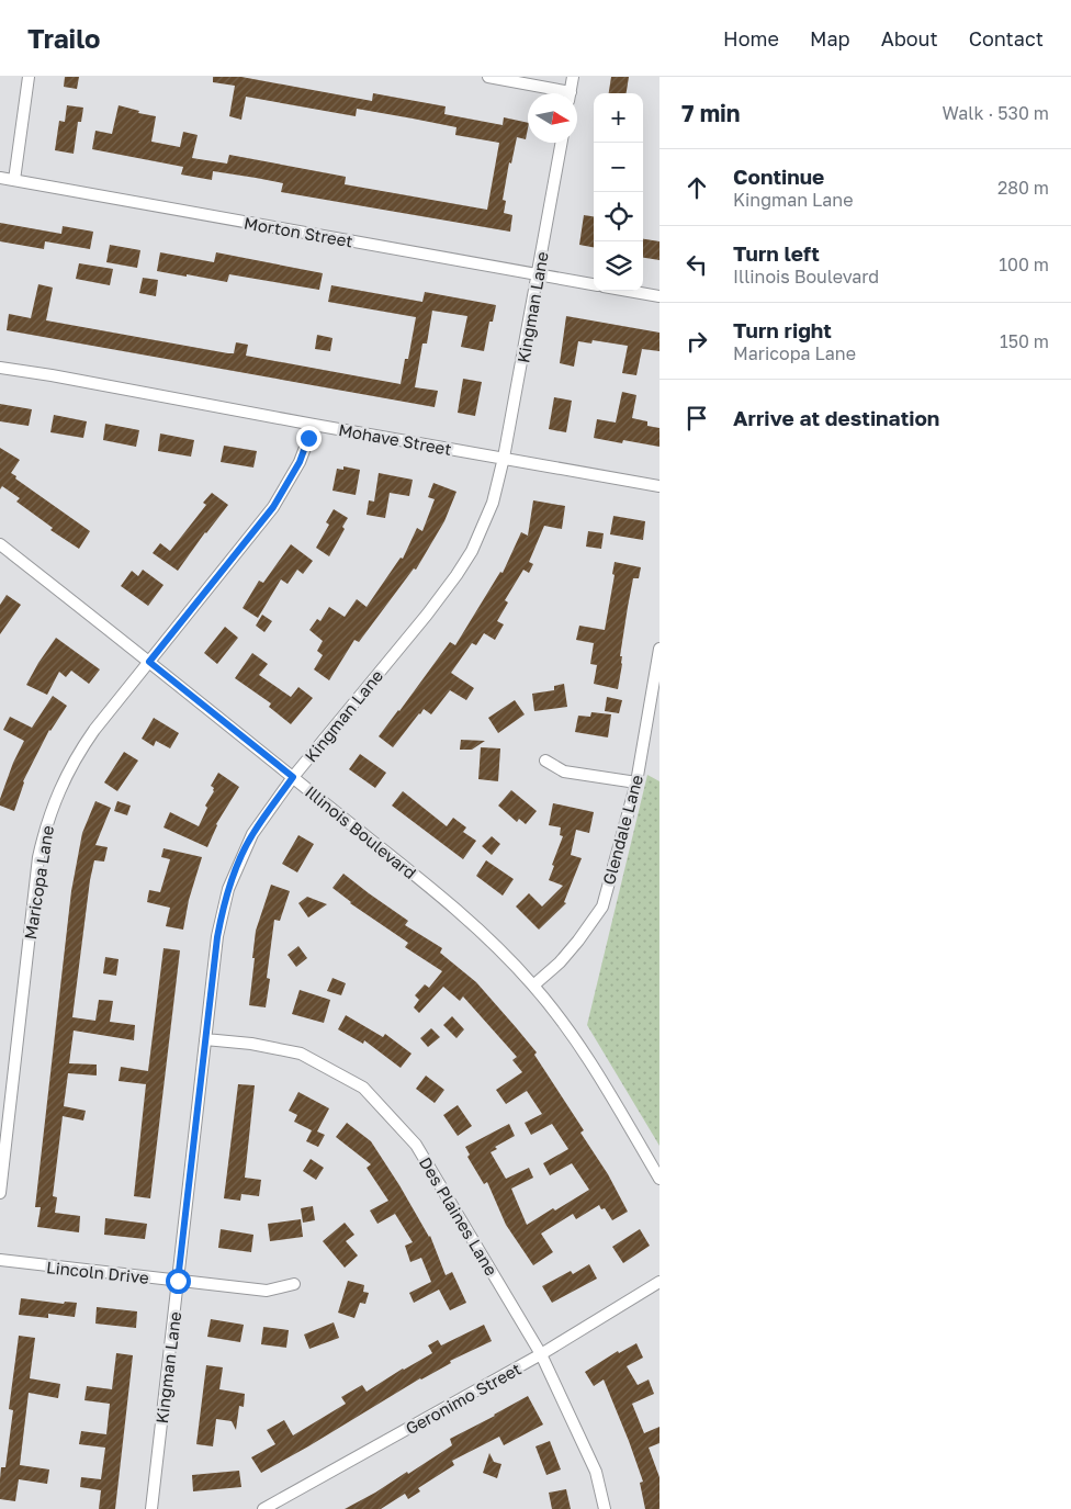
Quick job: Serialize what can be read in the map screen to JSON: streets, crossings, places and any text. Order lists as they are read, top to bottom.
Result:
{
  "streets": {
    "street": [
      "Morton Street",
      "Kingman Lane",
      "Mohave Street",
      "Glendale Lane",
      "Illinois Boulevard",
      "Maricopa Lane",
      "Des Plaines Lane",
      "Lincoln Drive",
      "Geronimo Street"
    ]
  },
  "crossings": [
    ["Morton Street", "Kingman Lane"],
    ["Kingman Lane", "Mohave Street"],
    ["Kingman Lane", "Illinois Boulevard"],
    ["Kingman Lane", "Des Plaines Lane"],
    ["Kingman Lane", "Lincoln Drive"],
    ["Mohave Street", "Maricopa Lane"],
    ["Glendale Lane", "Illinois Boulevard"],
    ["Illinois Boulevard", "Maricopa Lane"],
    ["Des Plaines Lane", "Geronimo Street"]
  ],
  "north": "right",
  "page": {
    "header": "Trailo",
    "nav": [
      "Home",
      "Map",
      "About",
      "Contact"
    ],
    "heading": ["7 min", "Walk · 530 m"],
    "map_buttons": ["+", "−"],
    "list": [
      ["Continue", "Kingman Lane", "280 m"],
      ["Turn left", "Illinois Boulevard", "100 m"],
      ["Turn right", "Maricopa Lane", "150 m"],
      "Arrive at destination"
    ]
  }
}
